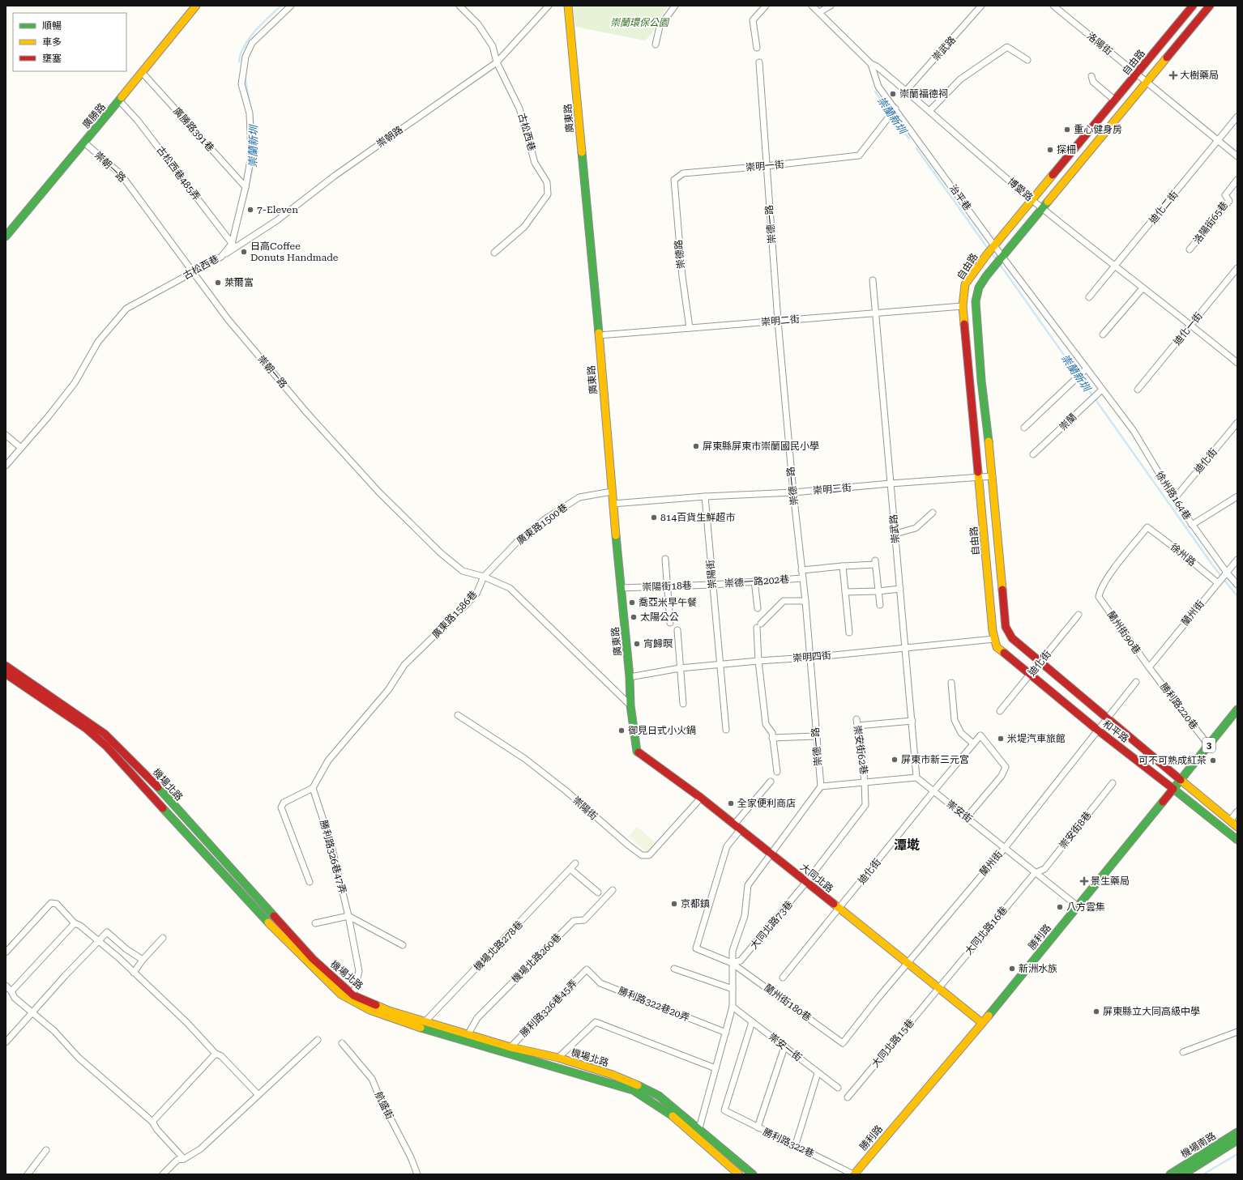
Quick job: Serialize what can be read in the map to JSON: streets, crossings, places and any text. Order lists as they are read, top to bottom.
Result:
{
  "streets": {
    "street": [
      "洛陽街",
      "崇武路",
      "自由路",
      "廣勝路",
      "廣東路",
      "廣勝路391巷",
      "古松西巷",
      "崇朝路",
      "崇明一街",
      "崇朝一路",
      "古松西巷485弄",
      "博愛路",
      "治平巷",
      "迪化二街",
      "洛陽街65巷",
      "崇德一路",
      "崇德路",
      "崇明二街",
      "迪化一街",
      "崇蘭",
      "迪化街",
      "崇明三街",
      "徐州路164巷",
      "廣東路1500巷",
      "徐州路",
      "崇陽街",
      "崇德一路202巷",
      "崇陽街18巷",
      "蘭州街",
      "廣東路1586巷",
      "蘭州街90巷",
      "崇明四街",
      "勝利路220巷",
      "和平路",
      "3",
      "崇安街62巷",
      "機場北路",
      "崇安街",
      "崇安街8巷",
      "勝利路326巷47弄",
      "大同北路",
      "大同北路73巷",
      "大同北路16巷",
      "勝利路",
      "機場北路278巷",
      "機場北路260巷",
      "蘭州街180巷",
      "勝利路322巷20弄",
      "勝利路326巷45弄",
      "大同北路15巷",
      "崇安一街",
      "航盛街",
      "勝利路322巷",
      "機場南路"
    ]
  },
  "crossings": [
    ["洛陽街", "自由路"],
    ["洛陽街", "迪化二街"],
    ["崇武路", "博愛路"],
    ["崇武路", "崇明二街"],
    ["崇武路", "崇明三街"],
    ["崇武路", "崇明四街"],
    ["崇武路", "崇安街"],
    ["自由路", "博愛路"],
    ["自由路", "治平巷"],
    ["自由路", "崇明二街"],
    ["自由路", "崇明三街"],
    ["自由路", "和平路"],
    ["廣勝路", "廣勝路391巷"],
    ["廣勝路", "崇朝一路"],
    ["廣勝路", "古松西巷485弄"],
    ["廣東路", "崇明二街"],
    ["廣東路", "崇明三街"],
    ["廣東路", "廣東路1500巷"],
    ["廣東路", "崇陽街18巷"],
    ["廣東路", "崇明四街"],
    ["廣東路", "大同北路"],
    ["廣勝路391巷", "古松西巷"],
    ["古松西巷", "崇朝路"],
    ["古松西巷", "崇朝一路"],
    ["古松西巷", "古松西巷485弄"],
    ["崇朝路", "古松西巷485弄"],
    ["崇明一街", "治平巷"],
    ["崇明一街", "崇德一路"],
    ["崇明一街", "崇德路"],
    ["崇朝一路", "廣東路1500巷"],
    ["崇朝一路", "廣東路1586巷"],
    ["博愛路", "治平巷"],
    ["博愛路", "迪化二街"],
    ["博愛路", "迪化一街"],
    ["治平巷", "徐州路164巷"],
    ["崇德一路", "崇明二街"],
    ["崇德一路", "崇明三街"],
    ["崇德一路", "崇德一路202巷"],
    ["崇德一路", "崇明四街"],
    ["崇德路", "崇明二街"],
    ["崇蘭", "徐州路164巷"],
    ["迪化街", "徐州路164巷"],
    ["迪化街", "和平路"],
    ["迪化街", "崇安街"],
    ["迪化街", "大同北路"],
    ["崇明三街", "崇陽街"],
    ["崇明三街", "和平路"],
    ["徐州路164巷", "蘭州街"],
    ["廣東路1500巷", "廣東路1586巷"],
    ["徐州路", "蘭州街"],
    ["徐州路", "蘭州街90巷"],
    ["崇陽街", "崇德一路202巷"],
    ["崇陽街", "崇陽街18巷"],
    ["崇陽街", "崇明四街"],
    ["崇陽街", "大同北路"],
    ["崇德一路202巷", "崇陽街18巷"],
    ["蘭州街", "蘭州街90巷"],
    ["蘭州街", "勝利路220巷"],
    ["蘭州街", "和平路"],
    ["蘭州街", "崇安街"],
    ["蘭州街", "大同北路"],
    ["蘭州街", "蘭州街180巷"],
    ["廣東路1586巷", "勝利路326巷47弄"],
    ["蘭州街90巷", "勝利路220巷"],
    ["崇明四街", "和平路"],
    ["勝利路220巷", "勝利路"],
    ["和平路", "勝利路"],
    ["崇安街62巷", "大同北路73巷"],
    ["機場北路", "勝利路326巷47弄"],
    ["機場北路", "機場北路278巷"],
    ["機場北路", "機場北路260巷"],
    ["機場北路", "勝利路326巷45弄"],
    ["崇安街", "崇安街8巷"],
    ["崇安街", "大同北路16巷"],
    ["崇安街", "勝利路"],
    ["崇安街8巷", "大同北路16巷"],
    ["大同北路", "大同北路73巷"],
    ["大同北路", "大同北路16巷"],
    ["大同北路", "勝利路"],
    ["大同北路", "蘭州街180巷"],
    ["大同北路", "大同北路15巷"],
    ["大同北路73巷", "蘭州街180巷"],
    ["大同北路16巷", "大同北路15巷"],
    ["勝利路", "勝利路322巷"],
    ["勝利路322巷20弄", "勝利路326巷45弄"],
    ["崇安一街", "勝利路322巷"]
  ],
  "districts": ["潭墘"],
  "water": ["崇蘭新圳"],
  "parks": ["崇蘭環保公園"],
  "places": {
    "health": ["大樹藥局", "景生藥局"],
    "other": [
      "崇蘭福德祠",
      "重心健身房",
      "探柵",
      "7-Eleven",
      "日高Coffee Donuts Handmade",
      "萊爾富",
      "屏東縣屏東市崇蘭國民小學",
      "814百貨生鮮超市",
      "喬亞米早午餐",
      "太陽公公",
      "宵歸暝",
      "御見日式小火鍋",
      "米堤汽車旅館",
      "屏東市新三元宮",
      "可不可熟成紅茶",
      "全家便利商店",
      "京都鎮",
      "八方雲集",
      "新洲水族",
      "屏東縣立大同高級中學"
    ]
  },
  "legend": ["順暢", "車多", "壅塞"]
}
